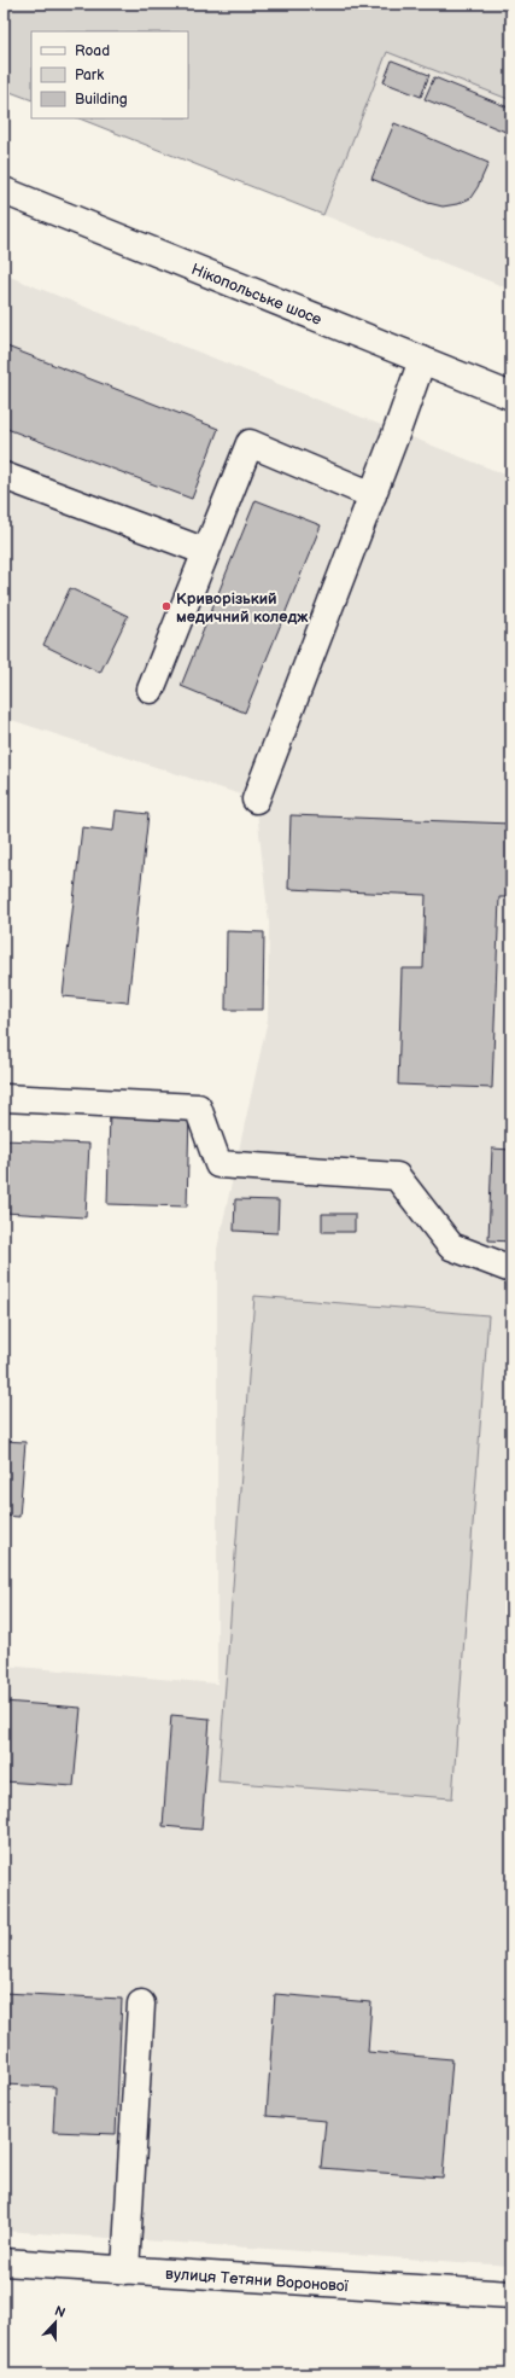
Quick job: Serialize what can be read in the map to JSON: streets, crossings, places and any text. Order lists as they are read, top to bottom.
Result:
{
  "streets": {
    "main road": ["Нікопольське шосе", "вулиця Тетяни Воронової"]
  },
  "places": ["Криворізький медичний коледж"],
  "legend": ["Road", "Park", "Building"],
  "north": "top"
}
